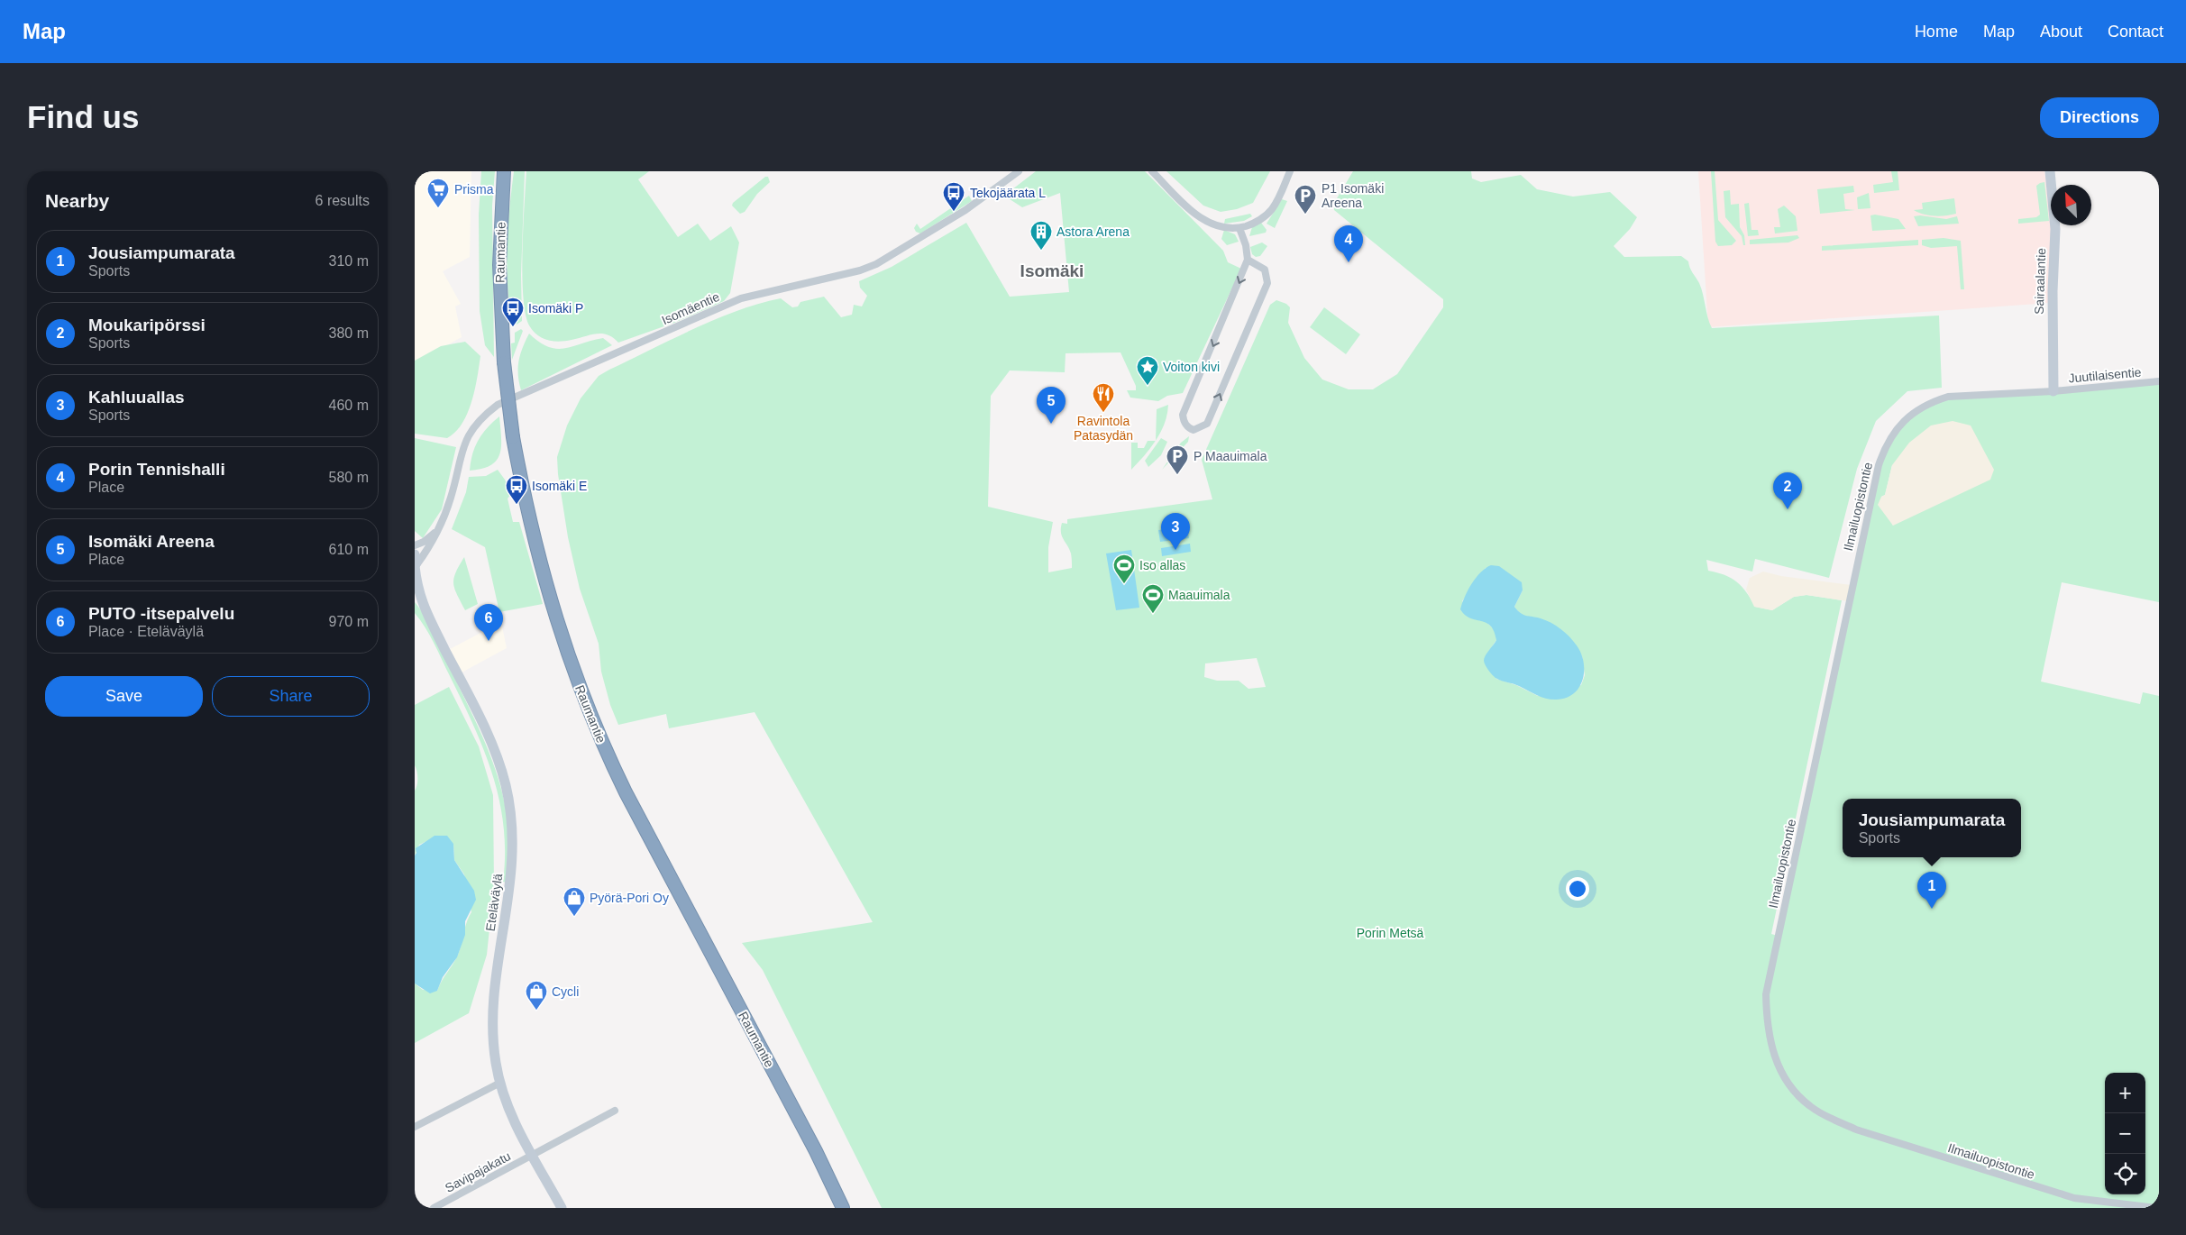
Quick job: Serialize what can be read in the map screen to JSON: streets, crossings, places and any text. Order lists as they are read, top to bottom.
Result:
{
  "streets": {
    "highway": ["Raumantie"],
    "main road": ["Sairaalantie", "Eteläväylä"],
    "street": [
      "Isomäentie",
      "Juutilaisentie",
      "Ilmailuopistontie",
      "Savipajakatu"
    ]
  },
  "crossings": [
    ["Sairaalantie", "Juutilaisentie"],
    ["Sairaalantie", "Ilmailuopistontie"],
    ["Isomäentie", "Eteläväylä"],
    ["Juutilaisentie", "Ilmailuopistontie"],
    ["Eteläväylä", "Savipajakatu"]
  ],
  "districts": ["Isomäki"],
  "parks": ["Porin Metsä"],
  "places": {
    "supermarket": ["Prisma"],
    "bus stop": ["Tekojäärata L", "Isomäki P", "Isomäki E"],
    "parking": ["P1 Isomäki Areena", "P Maauimala"],
    "building": ["Astora Arena"],
    "place": ["Voiton kivi"],
    "restaurant": ["Ravintola Patasydän"],
    "sports": ["Iso allas", "Maauimala"],
    "shop": ["Pyörä-Pori Oy", "Cycli"]
  },
  "north": "top left",
  "page": {
    "header": "Map",
    "nav": [
      "Home",
      "Map",
      "About",
      "Contact"
    ],
    "buttons": [
      "Directions",
      ["Save", "Share"]
    ],
    "title": "Find us",
    "heading": ["Nearby", "6 results"],
    "pins": [
      "4",
      "5",
      "2",
      "3",
      "6",
      "1"
    ],
    "list": [
      {
        "mark": "1",
        "name": "Jousiampumarata",
        "note": "Sports",
        "value": "310 m"
      },
      {
        "mark": "2",
        "name": "Moukaripörssi",
        "note": "Sports",
        "value": "380 m"
      },
      {
        "mark": "3",
        "name": "Kahluuallas",
        "note": "Sports",
        "value": "460 m"
      },
      {
        "mark": "4",
        "name": "Porin Tennishalli",
        "note": "Place",
        "value": "580 m"
      },
      {
        "mark": "5",
        "name": "Isomäki Areena",
        "note": "Place",
        "value": "610 m"
      },
      {
        "mark": "6",
        "name": "PUTO -itsepalvelu",
        "note": "Place · Eteläväylä",
        "value": "970 m"
      }
    ],
    "popup": ["Jousiampumarata", "Sports"],
    "map_buttons": ["+", "−"]
  }
}
